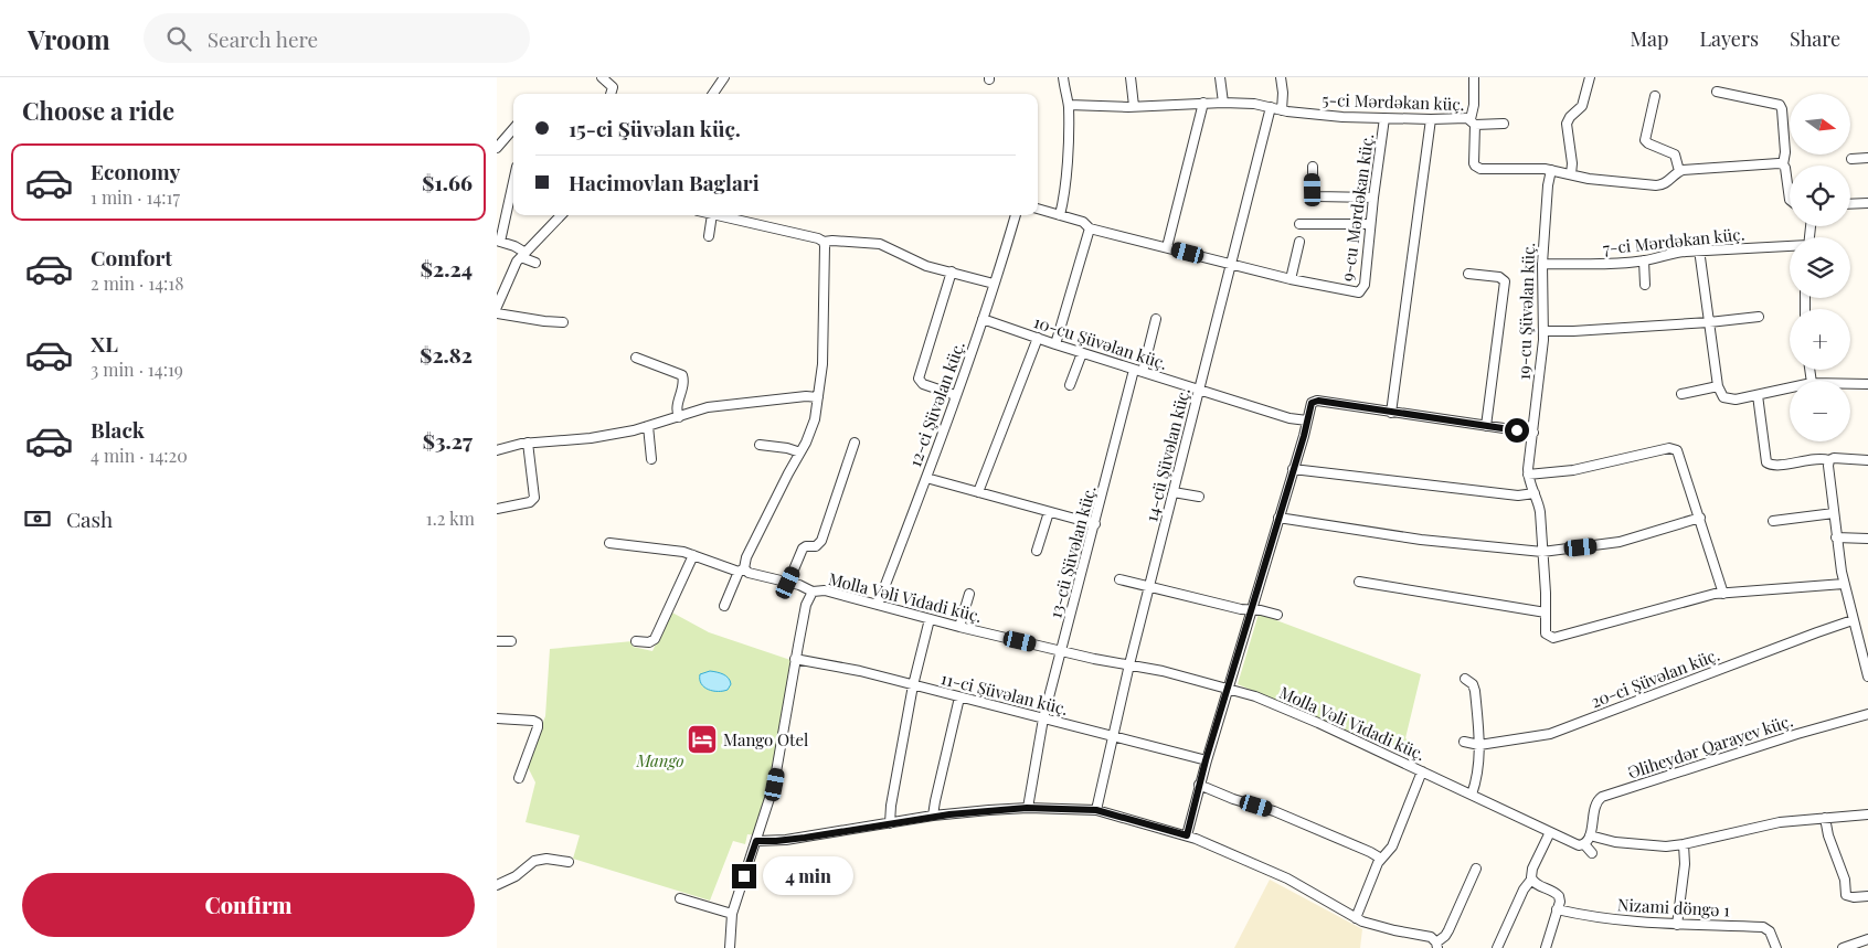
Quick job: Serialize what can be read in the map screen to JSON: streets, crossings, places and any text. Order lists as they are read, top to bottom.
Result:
{
  "streets": {
    "street": [
      "5-ci Mərdəkan küç.",
      "9-cu Mərdəkan küç.",
      "7-ci Mərdəkan küç.",
      "19-cu Şüvəlan küç.",
      "10-cu Şüvəlan küç.",
      "12-ci Şüvəlan küç.",
      "14-cü Şüvəlan küç.",
      "13-cü Şüvəlan küç.",
      "Molla Vəli Vidadi küç.",
      "20-ci Şüvəlan küç.",
      "11-ci Şüvəlan küç.",
      "Əliheydər Qarayev küç.",
      "Nizami döngə 1"
    ]
  },
  "crossings": [
    ["5-ci Mərdəkan küç.", "9-cu Mərdəkan küç."],
    ["5-ci Mərdəkan küç.", "19-cu Şüvəlan küç."],
    ["5-ci Mərdəkan küç.", "14-cü Şüvəlan küç."],
    ["9-cu Mərdəkan küç.", "14-cü Şüvəlan küç."],
    ["7-ci Mərdəkan küç.", "19-cu Şüvəlan küç."],
    ["10-cu Şüvəlan küç.", "12-ci Şüvəlan küç."],
    ["10-cu Şüvəlan küç.", "14-cü Şüvəlan küç."],
    ["10-cu Şüvəlan küç.", "13-cü Şüvəlan küç."],
    ["12-ci Şüvəlan küç.", "Molla Vəli Vidadi küç."],
    ["14-cü Şüvəlan küç.", "Molla Vəli Vidadi küç."],
    ["14-cü Şüvəlan küç.", "11-ci Şüvəlan küç."],
    ["13-cü Şüvəlan küç.", "Molla Vəli Vidadi küç."],
    ["13-cü Şüvəlan küç.", "11-ci Şüvəlan küç."]
  ],
  "parks": ["Mango"],
  "places": {
    "hotel": ["Mango Otel"]
  },
  "north": "right",
  "page": {
    "header": "Vroom",
    "search": "Search here",
    "nav": ["Map", "Layers", "Share"],
    "heading": "Choose a ride",
    "map_buttons": ["+", "−"],
    "banner": ["15-ci Şüvəlan küç.", "Hacimovlan Baglari"],
    "list": [
      {
        "name": "Economy",
        "note": "1 min · 14:17",
        "value": "$1.66"
      },
      {
        "name": "Comfort",
        "note": "2 min · 14:18",
        "value": "$2.24"
      },
      {
        "name": "XL",
        "note": "3 min · 14:19",
        "value": "$2.82"
      },
      {
        "name": "Black",
        "note": "4 min · 14:20",
        "value": "$3.27"
      }
    ],
    "pay": ["Cash", "1.2 km"],
    "bubble": "4 min",
    "buttons": "Confirm"
  }
}
